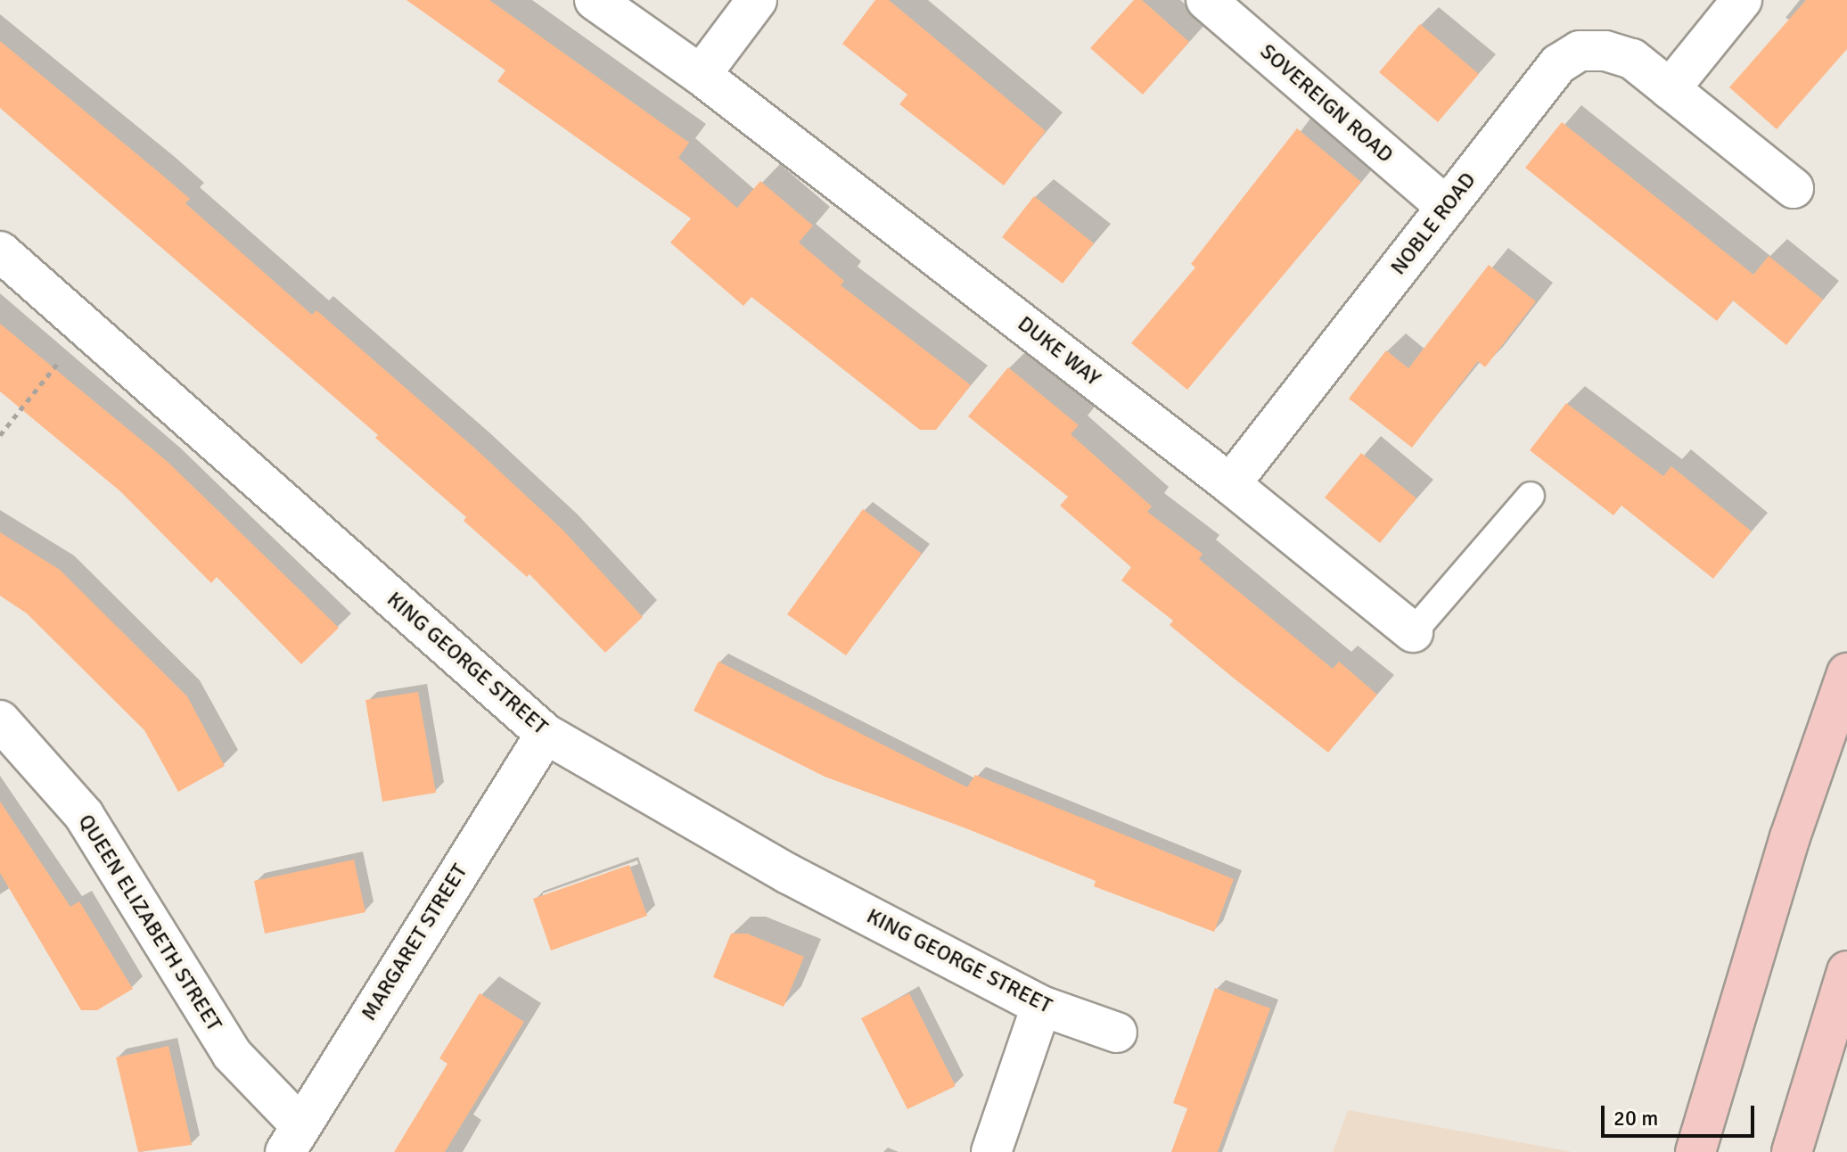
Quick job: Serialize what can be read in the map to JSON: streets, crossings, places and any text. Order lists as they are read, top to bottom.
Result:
{
  "streets": {
    "street": [
      "SOVEREIGN ROAD",
      "NOBLE ROAD",
      "DUKE WAY",
      "KING GEORGE STREET",
      "QUEEN ELIZABETH STREET",
      "MARGARET STREET"
    ]
  },
  "crossings": [
    ["SOVEREIGN ROAD", "NOBLE ROAD"],
    ["NOBLE ROAD", "DUKE WAY"],
    ["KING GEORGE STREET", "MARGARET STREET"],
    ["QUEEN ELIZABETH STREET", "MARGARET STREET"]
  ],
  "scale_bar": "20 m"
}
